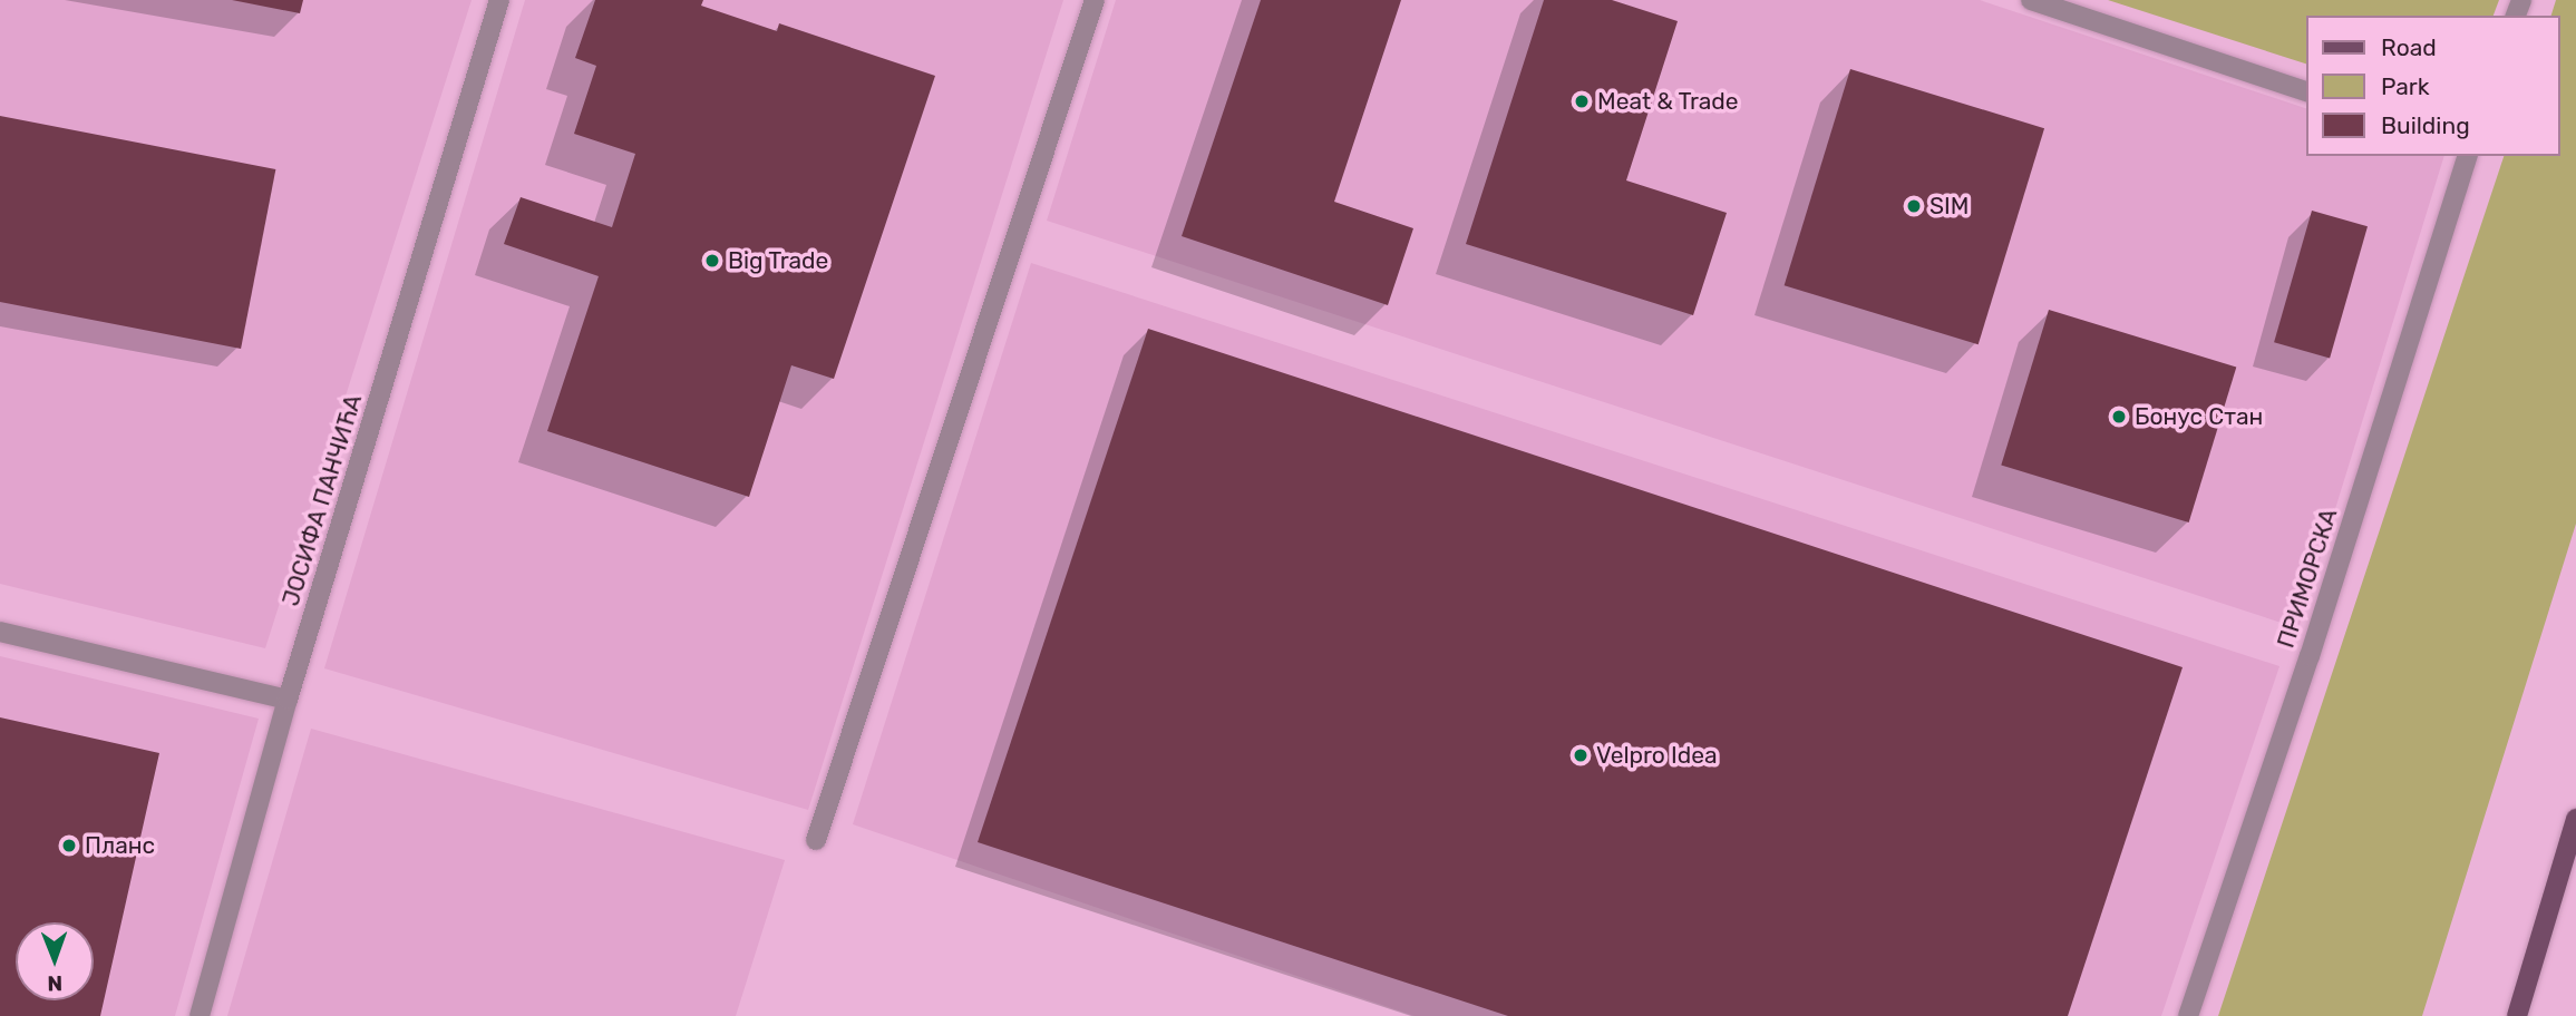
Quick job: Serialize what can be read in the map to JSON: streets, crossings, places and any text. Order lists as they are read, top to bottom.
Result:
{
  "streets": {
    "street": ["ЈОСИФА ПАНЧИЋА", "ПРИМОРСКА"]
  },
  "places": [
    "Meat & Trade",
    "SIM",
    "Big Trade",
    "Бонус Стан",
    "Velpro Idea",
    "Планс"
  ],
  "legend": ["Road", "Park", "Building"],
  "north": "bottom"
}
